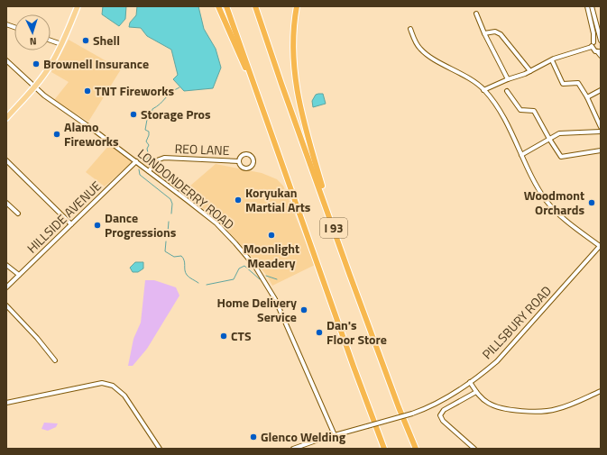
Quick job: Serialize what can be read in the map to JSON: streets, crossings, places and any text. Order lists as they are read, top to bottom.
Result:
{
  "streets": {
    "highway": ["I 93"],
    "street": [
      "REO LANE",
      "LONDONDERRY ROAD",
      "HILLSIDE AVENUE",
      "PILLSBURY ROAD"
    ]
  },
  "crossings": [
    ["REO LANE", "LONDONDERRY ROAD"],
    ["LONDONDERRY ROAD", "HILLSIDE AVENUE"],
    ["LONDONDERRY ROAD", "PILLSBURY ROAD"]
  ],
  "places": [
    "Shell",
    "Brownell Insurance",
    "TNT Fireworks",
    "Storage Pros",
    "Alamo Fireworks",
    "Koryukan Martial Arts",
    "Woodmont Orchards",
    "Dance Progressions",
    "Moonlight Meadery",
    "Home Delivery Service",
    "Dan's Floor Store",
    "CTS",
    "Glenco Welding"
  ],
  "north": "bottom"
}
